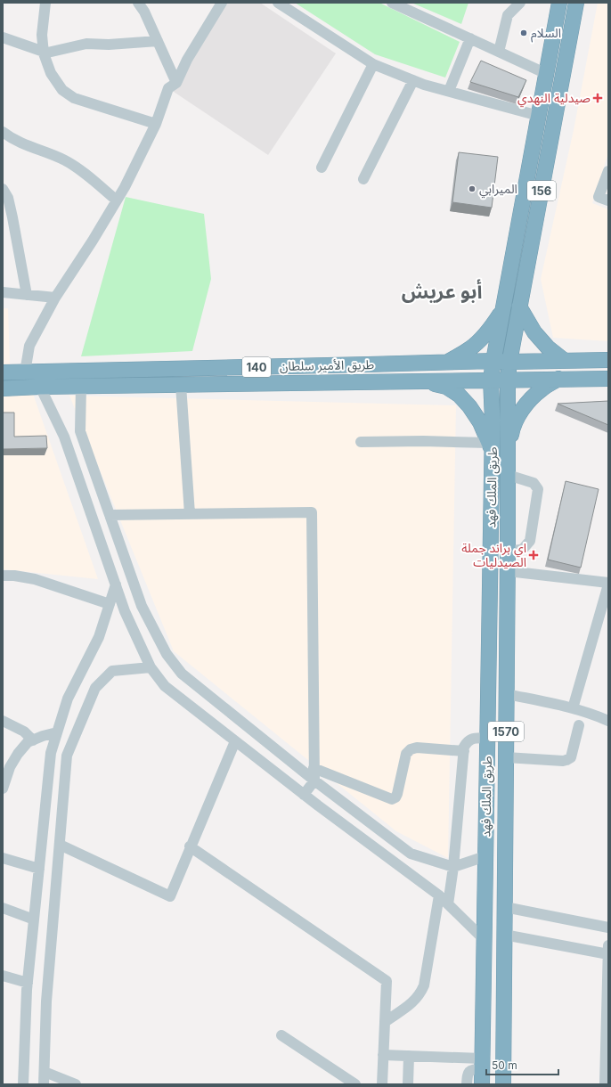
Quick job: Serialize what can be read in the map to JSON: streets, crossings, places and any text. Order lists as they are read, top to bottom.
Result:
{
  "streets": {
    "highway": [
      "156",
      "طريق الأمير سلطان",
      "140",
      "طريق الملك فهد",
      "1570"
    ]
  },
  "crossings": [
    ["طريق الأمير سلطان", "طريق الملك فهد"]
  ],
  "districts": ["أبو عريش"],
  "places": {
    "other": ["السلام", "الميرابي"],
    "health": ["صيدلية النهدي", "اي براند جملة الصيدليات"]
  },
  "scale_bar": "50 m"
}
